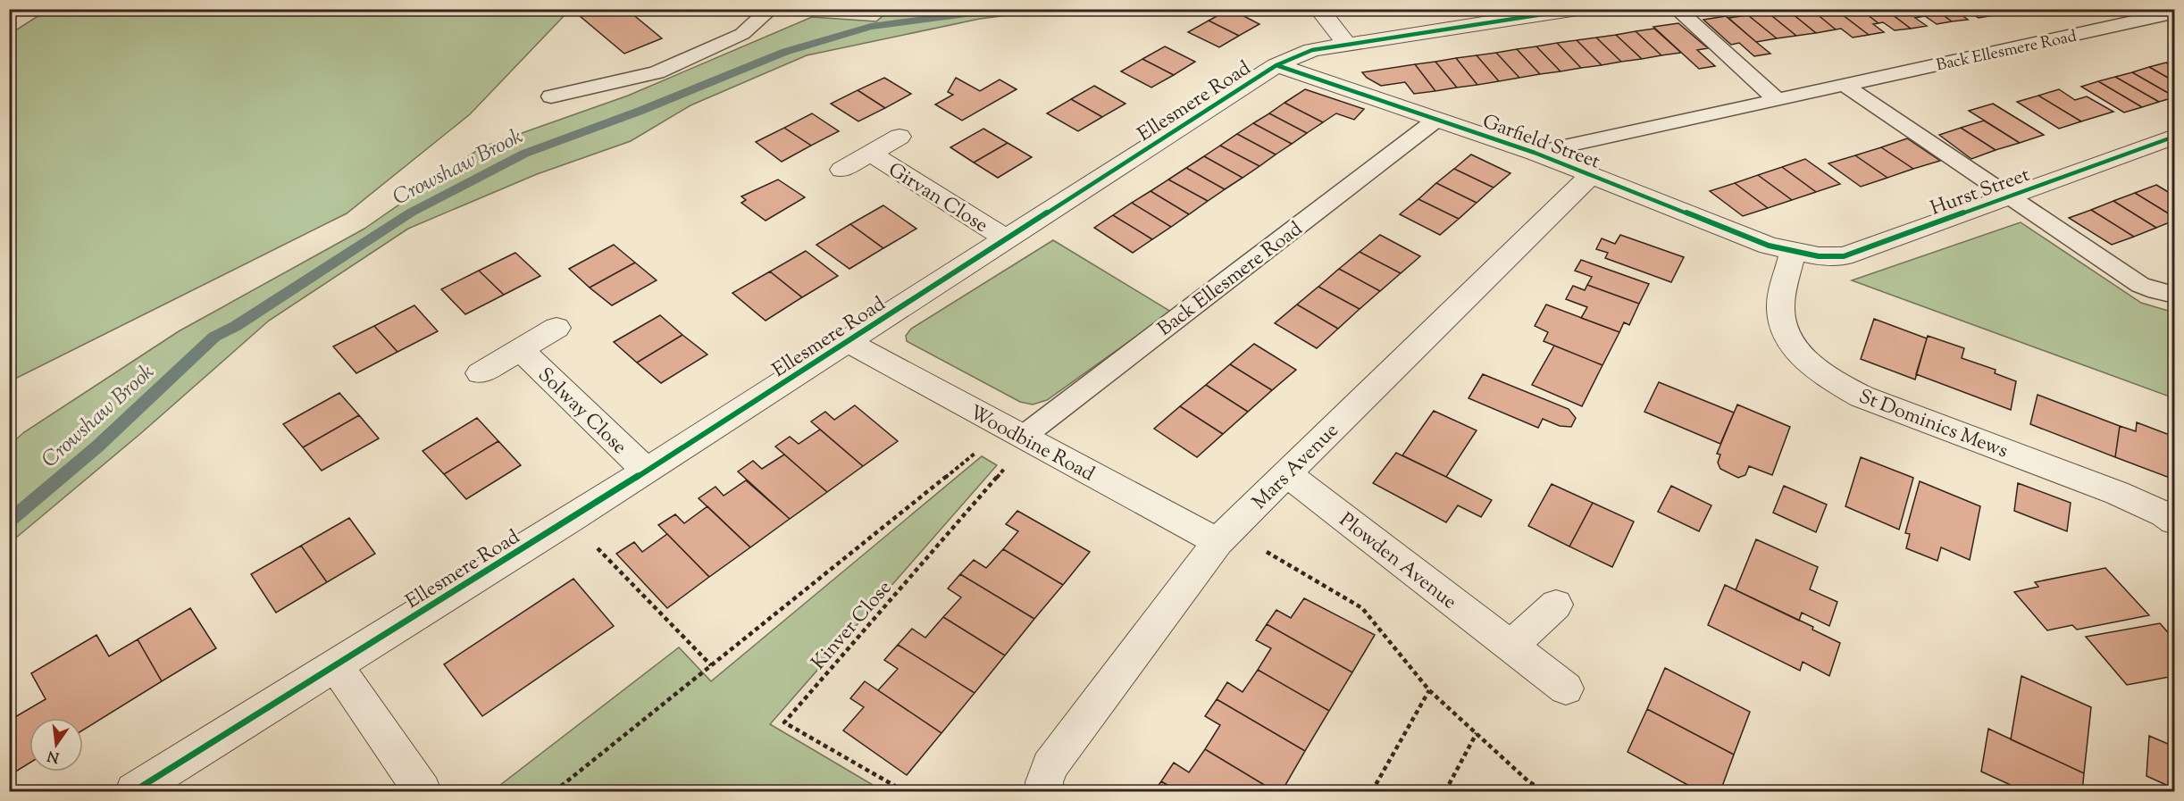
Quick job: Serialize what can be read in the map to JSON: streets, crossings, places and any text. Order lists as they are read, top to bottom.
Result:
{
  "streets": {
    "street": [
      "Ellesmere Road",
      "Garfield Street",
      "Hurst Street",
      "Girvan Close",
      "Solway Close",
      "St Dominics Mews",
      "Woodbine Road",
      "Mars Avenue",
      "Plowden Avenue"
    ],
    "lane": ["Back Ellesmere Road"],
    "path": ["Kinver Close"]
  },
  "crossings": [
    ["Back Ellesmere Road", "Garfield Street"],
    ["Back Ellesmere Road", "Woodbine Road"],
    ["Back Ellesmere Road", "Kinver Close"],
    ["Ellesmere Road", "Garfield Street"],
    ["Ellesmere Road", "Girvan Close"],
    ["Ellesmere Road", "Solway Close"],
    ["Ellesmere Road", "Woodbine Road"],
    ["Garfield Street", "Hurst Street"],
    ["Garfield Street", "St Dominics Mews"],
    ["Garfield Street", "Mars Avenue"],
    ["Hurst Street", "St Dominics Mews"],
    ["Woodbine Road", "Mars Avenue"],
    ["Woodbine Road", "Kinver Close"],
    ["Mars Avenue", "Plowden Avenue"]
  ],
  "water": ["Crowshaw Brook"],
  "north": "bottom"
}
